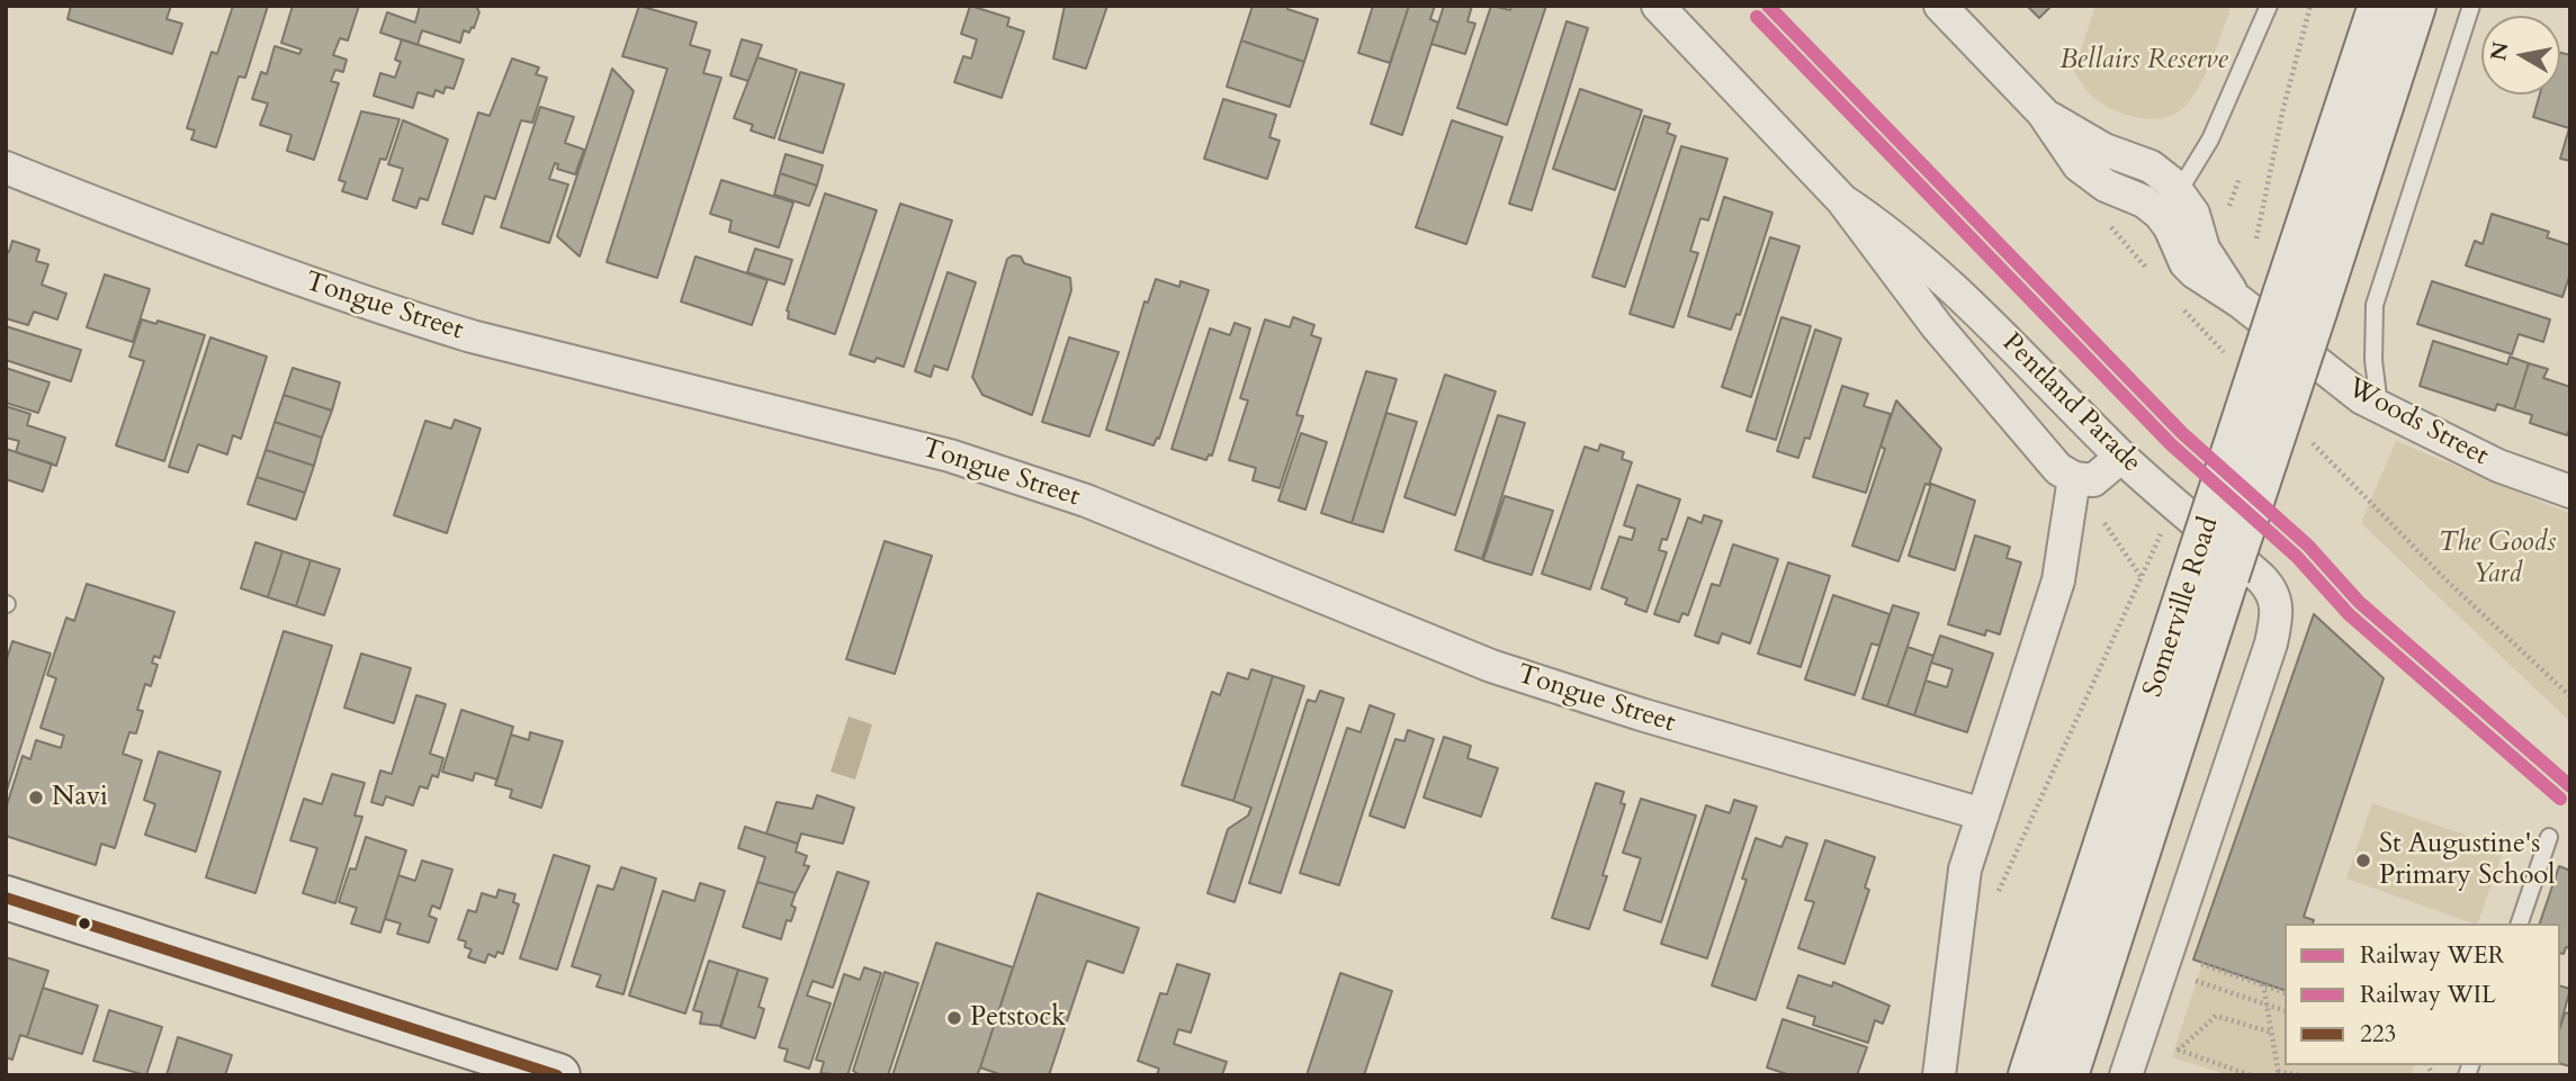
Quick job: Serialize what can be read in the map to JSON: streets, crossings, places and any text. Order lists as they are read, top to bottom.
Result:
{
  "streets": {
    "main road": ["Somerville Road"],
    "street": ["Tongue Street", "Pentland Parade", "Woods Street"]
  },
  "parks": ["Bellairs Reserve", "The Goods Yard"],
  "places": ["Navi", "St Augustine's Primary School", "Petstock"],
  "lines": ["rail line WER", "rail line WIL", "transit line 223"],
  "legend": ["Railway WER", "Railway WIL", "223"],
  "north": "left"
}
